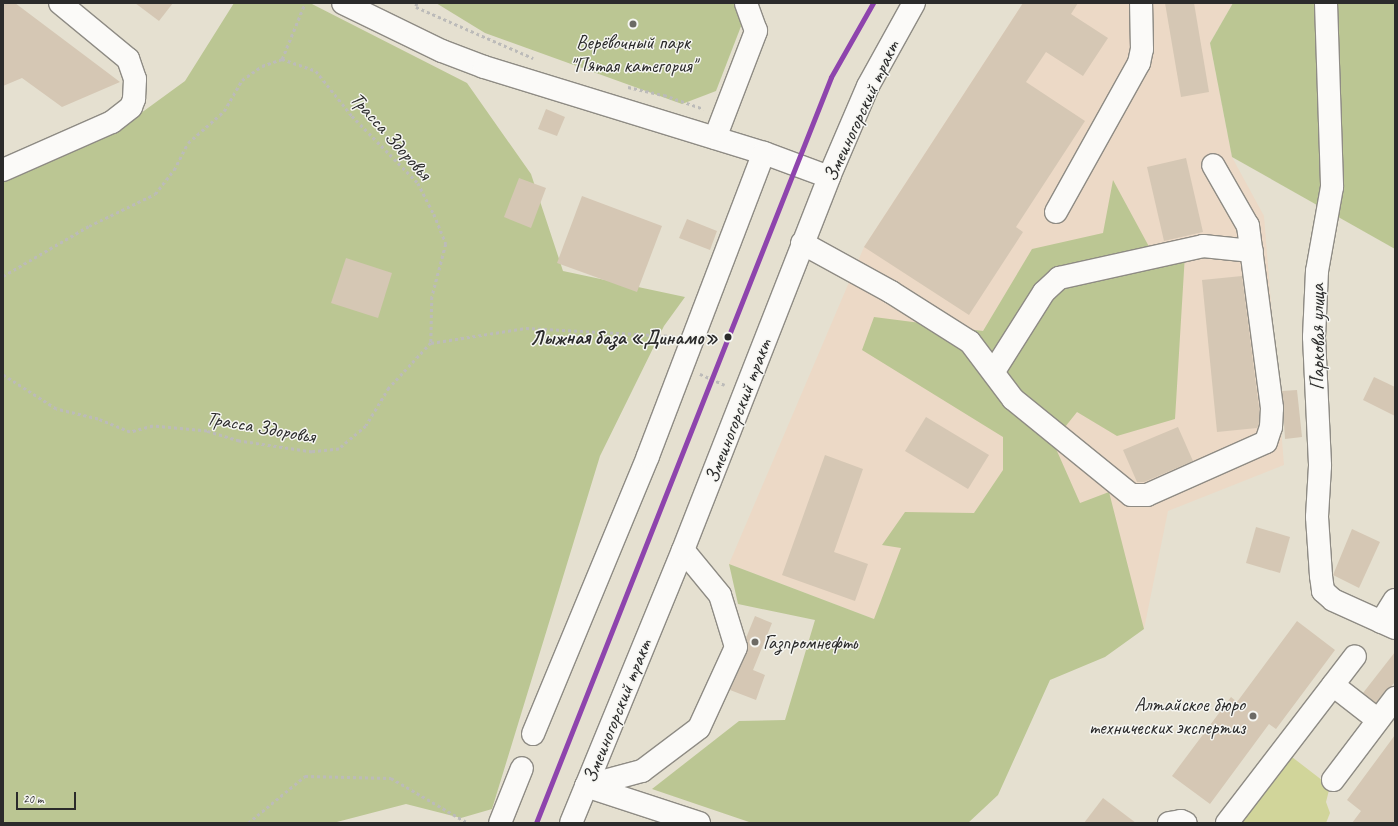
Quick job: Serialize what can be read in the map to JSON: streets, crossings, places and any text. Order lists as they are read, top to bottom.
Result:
{
  "streets": {
    "main road": ["Змеиногорский тракт", "Парковая улица"],
    "path": ["Трасса Здоровья"]
  },
  "places": [
    "Верёвочный парк \"Пятая категория\"",
    "Лыжная база «Динамо»",
    "Газпромнефть",
    "Алтайское бюро технических экспертиз"
  ],
  "scale_bar": "20 m"
}
